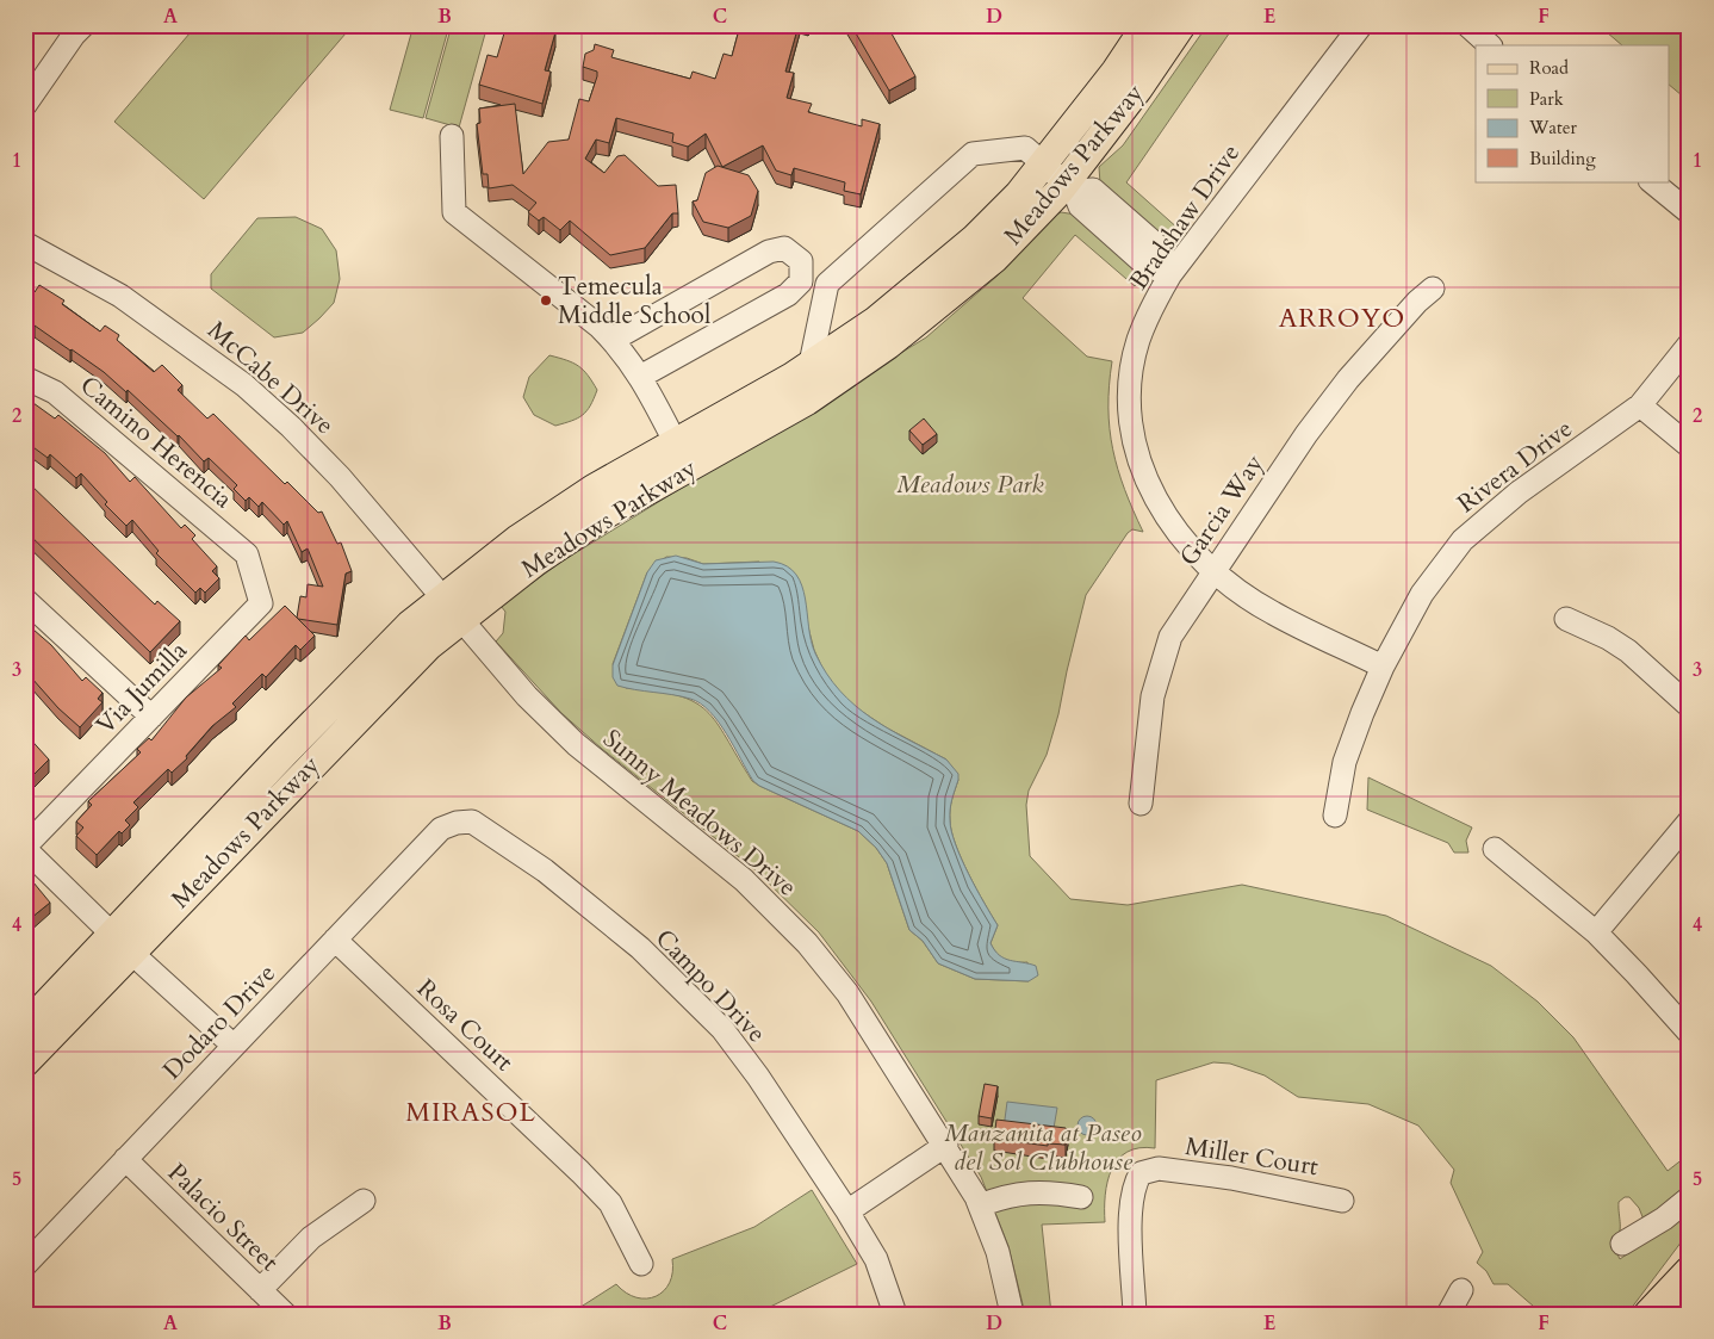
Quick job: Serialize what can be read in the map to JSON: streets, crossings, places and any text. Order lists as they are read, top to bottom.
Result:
{
  "streets": {
    "main road": ["Meadows Parkway"],
    "street": [
      "Bradshaw Drive",
      "McCabe Drive",
      "Camino Herencia",
      "Rivera Drive",
      "Garcia Way",
      "Via Jumilla",
      "Sunny Meadows Drive",
      "Campo Drive",
      "Dodaro Drive",
      "Rosa Court",
      "Miller Court",
      "Palacio Street"
    ]
  },
  "crossings": [
    ["Meadows Parkway", "McCabe Drive"],
    ["Meadows Parkway", "Sunny Meadows Drive"],
    ["Bradshaw Drive", "Rivera Drive"],
    ["Bradshaw Drive", "Garcia Way"],
    ["McCabe Drive", "Sunny Meadows Drive"],
    ["Camino Herencia", "Via Jumilla"],
    ["Campo Drive", "Dodaro Drive"],
    ["Dodaro Drive", "Rosa Court"],
    ["Dodaro Drive", "Palacio Street"]
  ],
  "districts": ["ARROYO", "MIRASOL"],
  "parks": ["Meadows Park", "Manzanita at Paseo del Sol Clubhouse"],
  "places": ["Temecula Middle School"],
  "legend": [
    "Road",
    "Park",
    "Water",
    "Building"
  ],
  "grid": {
    "columns": [
      "A",
      "B",
      "C",
      "D",
      "E",
      "F"
    ],
    "rows": [
      "1",
      "2",
      "3",
      "4",
      "5"
    ]
  }
}
